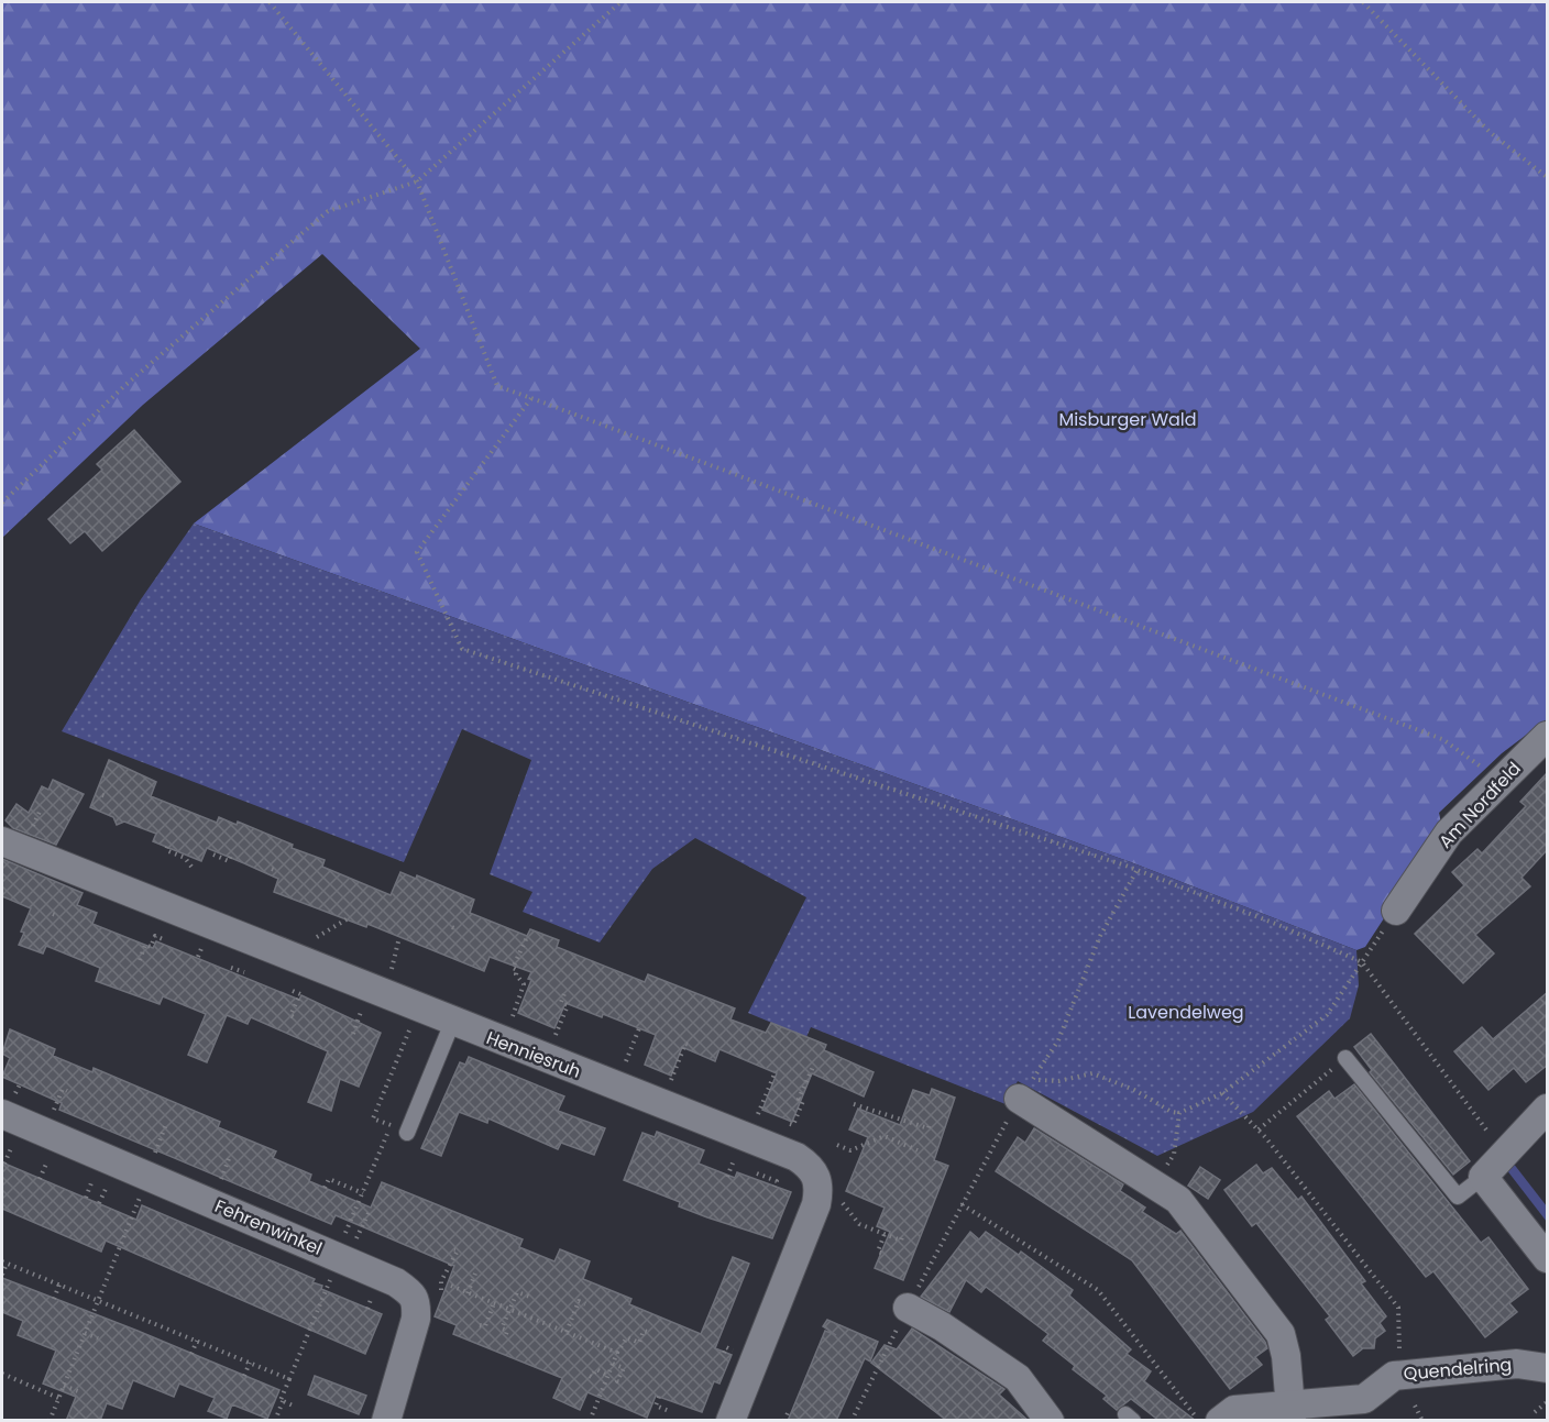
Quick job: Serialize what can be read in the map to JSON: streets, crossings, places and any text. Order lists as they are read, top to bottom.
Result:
{
  "streets": {
    "street": [
      "Am Nordfeld",
      "Henniesruh",
      "Fehrenwinkel",
      "Quendelring"
    ]
  },
  "parks": ["Misburger Wald", "Lavendelweg"]
}
